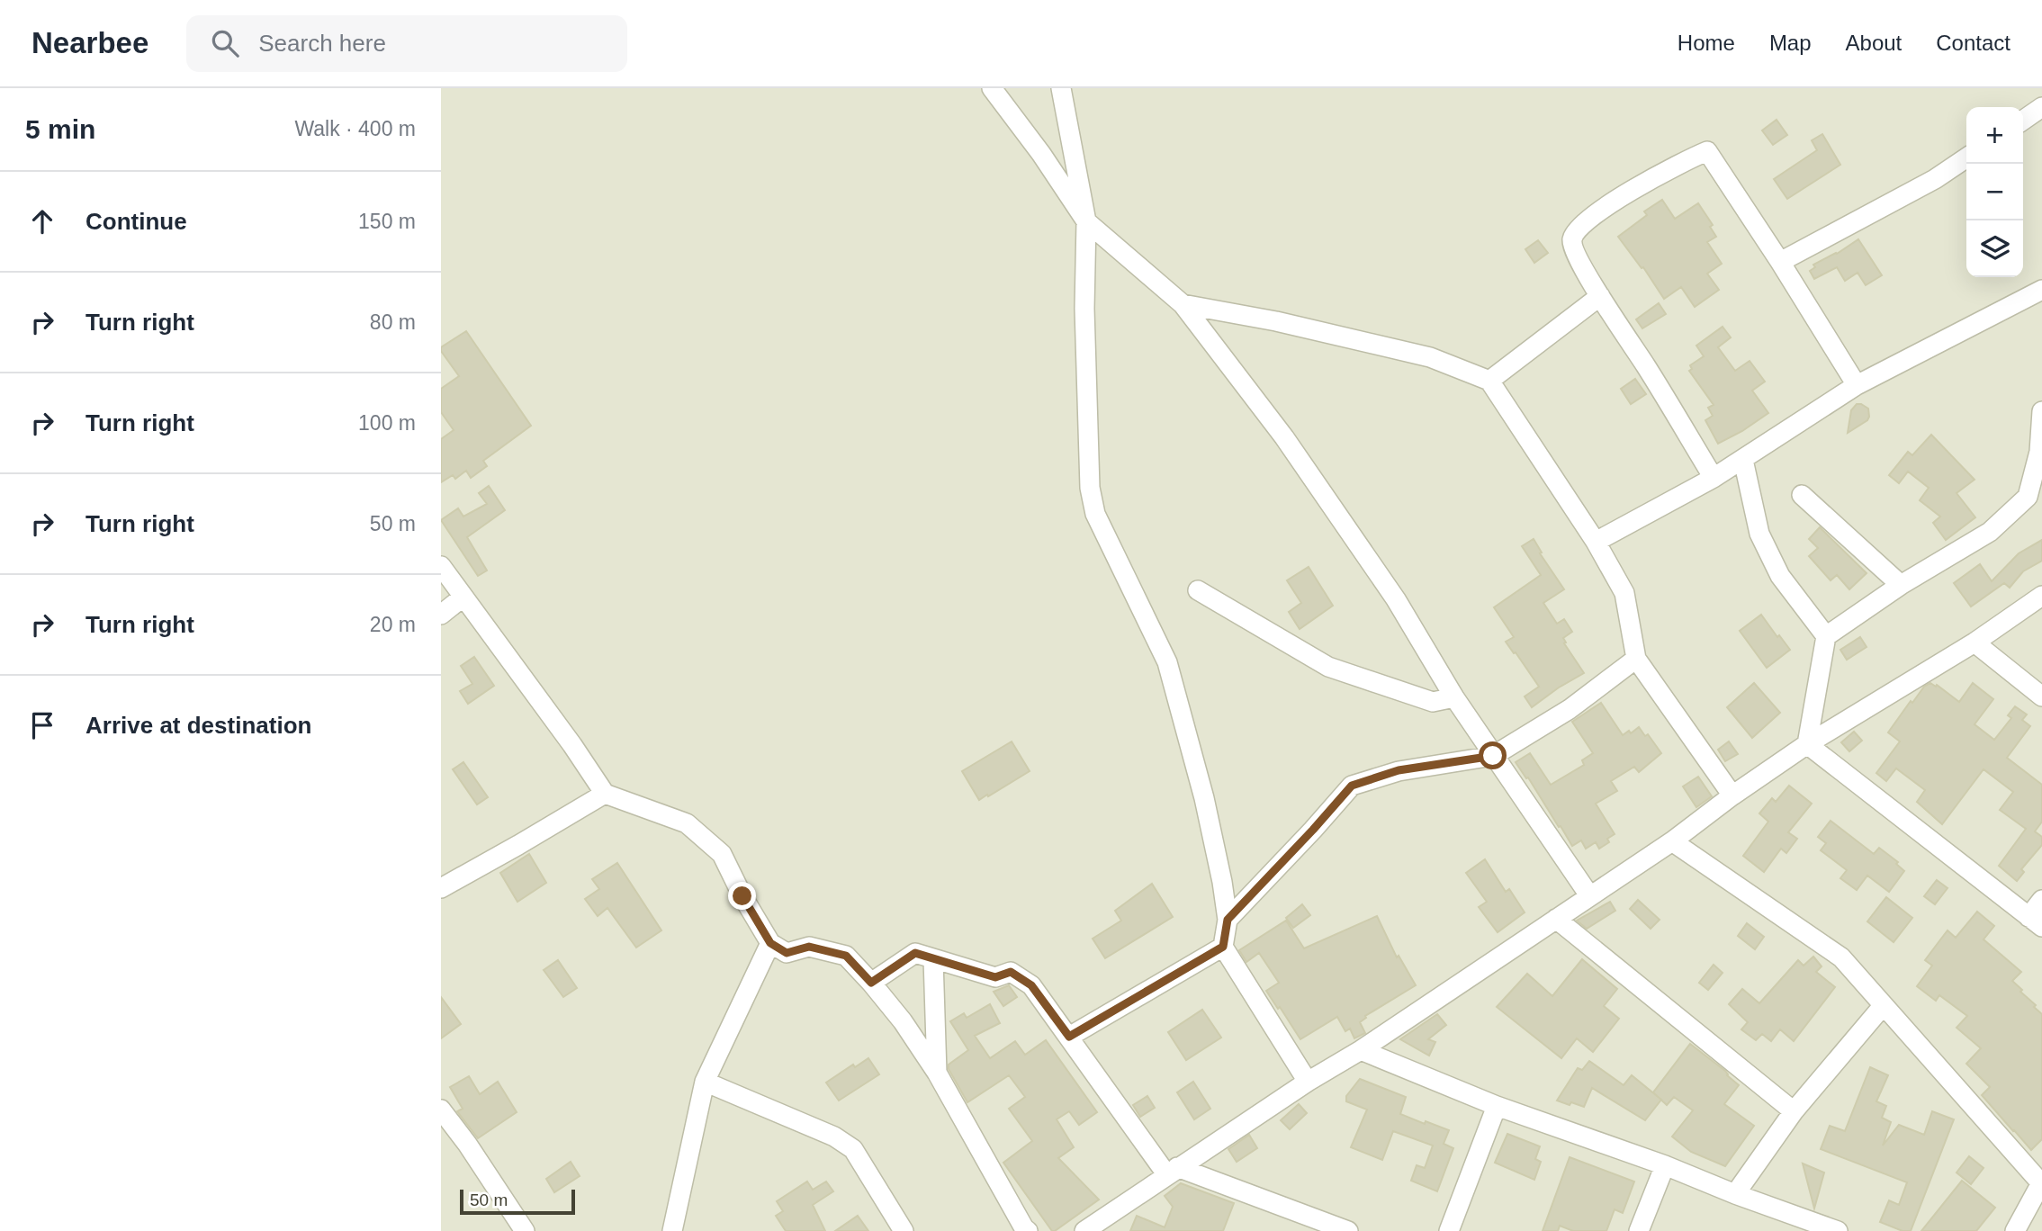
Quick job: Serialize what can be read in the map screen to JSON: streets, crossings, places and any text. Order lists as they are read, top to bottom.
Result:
{
  "scale_bar": "50 m",
  "page": {
    "header": "Nearbee",
    "search": "Search here",
    "nav": [
      "Home",
      "Map",
      "About",
      "Contact"
    ],
    "heading": ["5 min", "Walk · 400 m"],
    "map_buttons": ["+", "−"],
    "list": [
      ["Continue", "150 m"],
      ["Turn right", "80 m"],
      ["Turn right", "100 m"],
      ["Turn right", "50 m"],
      ["Turn right", "20 m"],
      "Arrive at destination"
    ],
    "scale": "50 m"
  }
}
